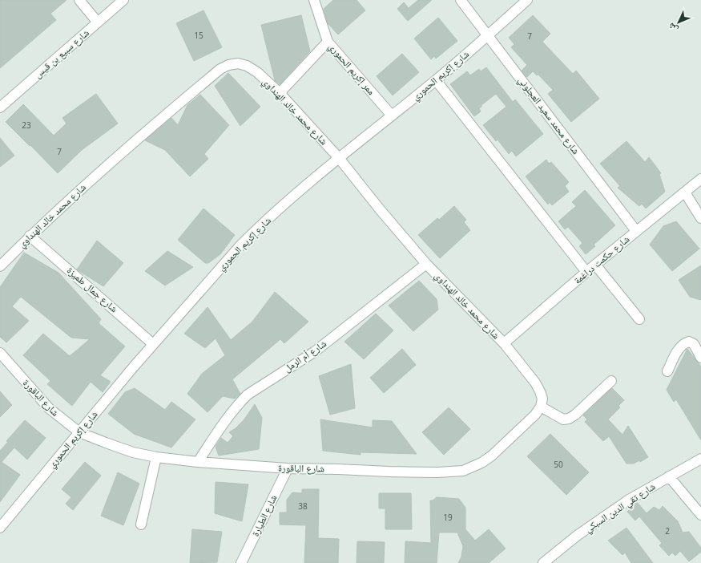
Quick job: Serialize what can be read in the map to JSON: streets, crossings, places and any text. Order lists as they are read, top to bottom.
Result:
{
  "streets": {
    "street": [
      "شارع سبيع بن قيس",
      "ممر إكريم الحموري",
      "شارع إكريم الحموري",
      "شارع محمد خالد الهنداوي",
      "شارع محمد سعيد العجلوني",
      "شارع حكمت دراغمة",
      "شارع جمال طميزة",
      "شارع أم الرمل",
      "شارع الباقورة",
      "شارع تقي الدين السبكي",
      "شارع الطيارة"
    ]
  },
  "crossings": [
    ["ممر إكريم الحموري", "شارع إكريم الحموري"],
    ["شارع إكريم الحموري", "شارع محمد خالد الهنداوي"],
    ["شارع إكريم الحموري", "شارع محمد سعيد العجلوني"],
    ["شارع إكريم الحموري", "شارع جمال طميزة"],
    ["شارع إكريم الحموري", "شارع الباقورة"],
    ["شارع محمد خالد الهنداوي", "شارع حكمت دراغمة"],
    ["شارع محمد خالد الهنداوي", "شارع جمال طميزة"],
    ["شارع محمد خالد الهنداوي", "شارع أم الرمل"],
    ["شارع محمد سعيد العجلوني", "شارع حكمت دراغمة"],
    ["شارع أم الرمل", "شارع الباقورة"],
    ["شارع الباقورة", "شارع الطيارة"]
  ],
  "house_numbers": [
    "15",
    "7",
    "23",
    "7",
    "50",
    "38",
    "19",
    "2"
  ],
  "north": "bottom left"
}
